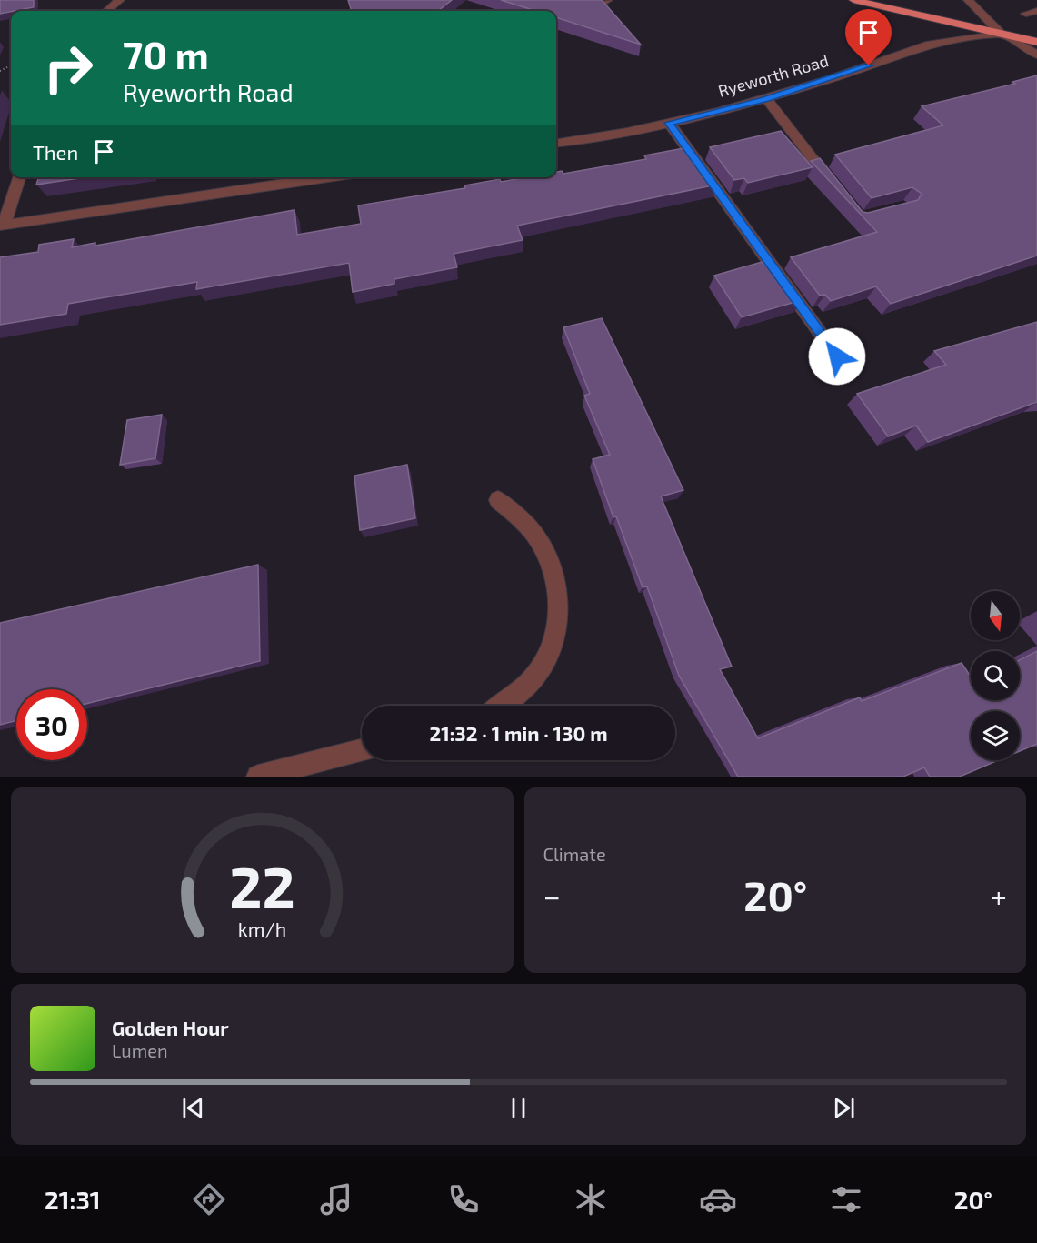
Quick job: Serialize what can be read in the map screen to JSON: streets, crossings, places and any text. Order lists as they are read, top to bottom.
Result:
{
  "streets": {
    "street": ["Ryeworth Road"]
  },
  "north": "bottom",
  "page": {
    "turn": ["70 m", "Ryeworth Road"],
    "then": "Then",
    "limit": "30",
    "trip": "21:32 · 1 min · 130 m",
    "tile": "Climate",
    "heat": ["−", "20°", "+"],
    "song": ["Golden Hour", "Lumen"],
    "tabs": ["21:31", "20°"],
    "gauge": ["22", "km/h"]
  }
}
